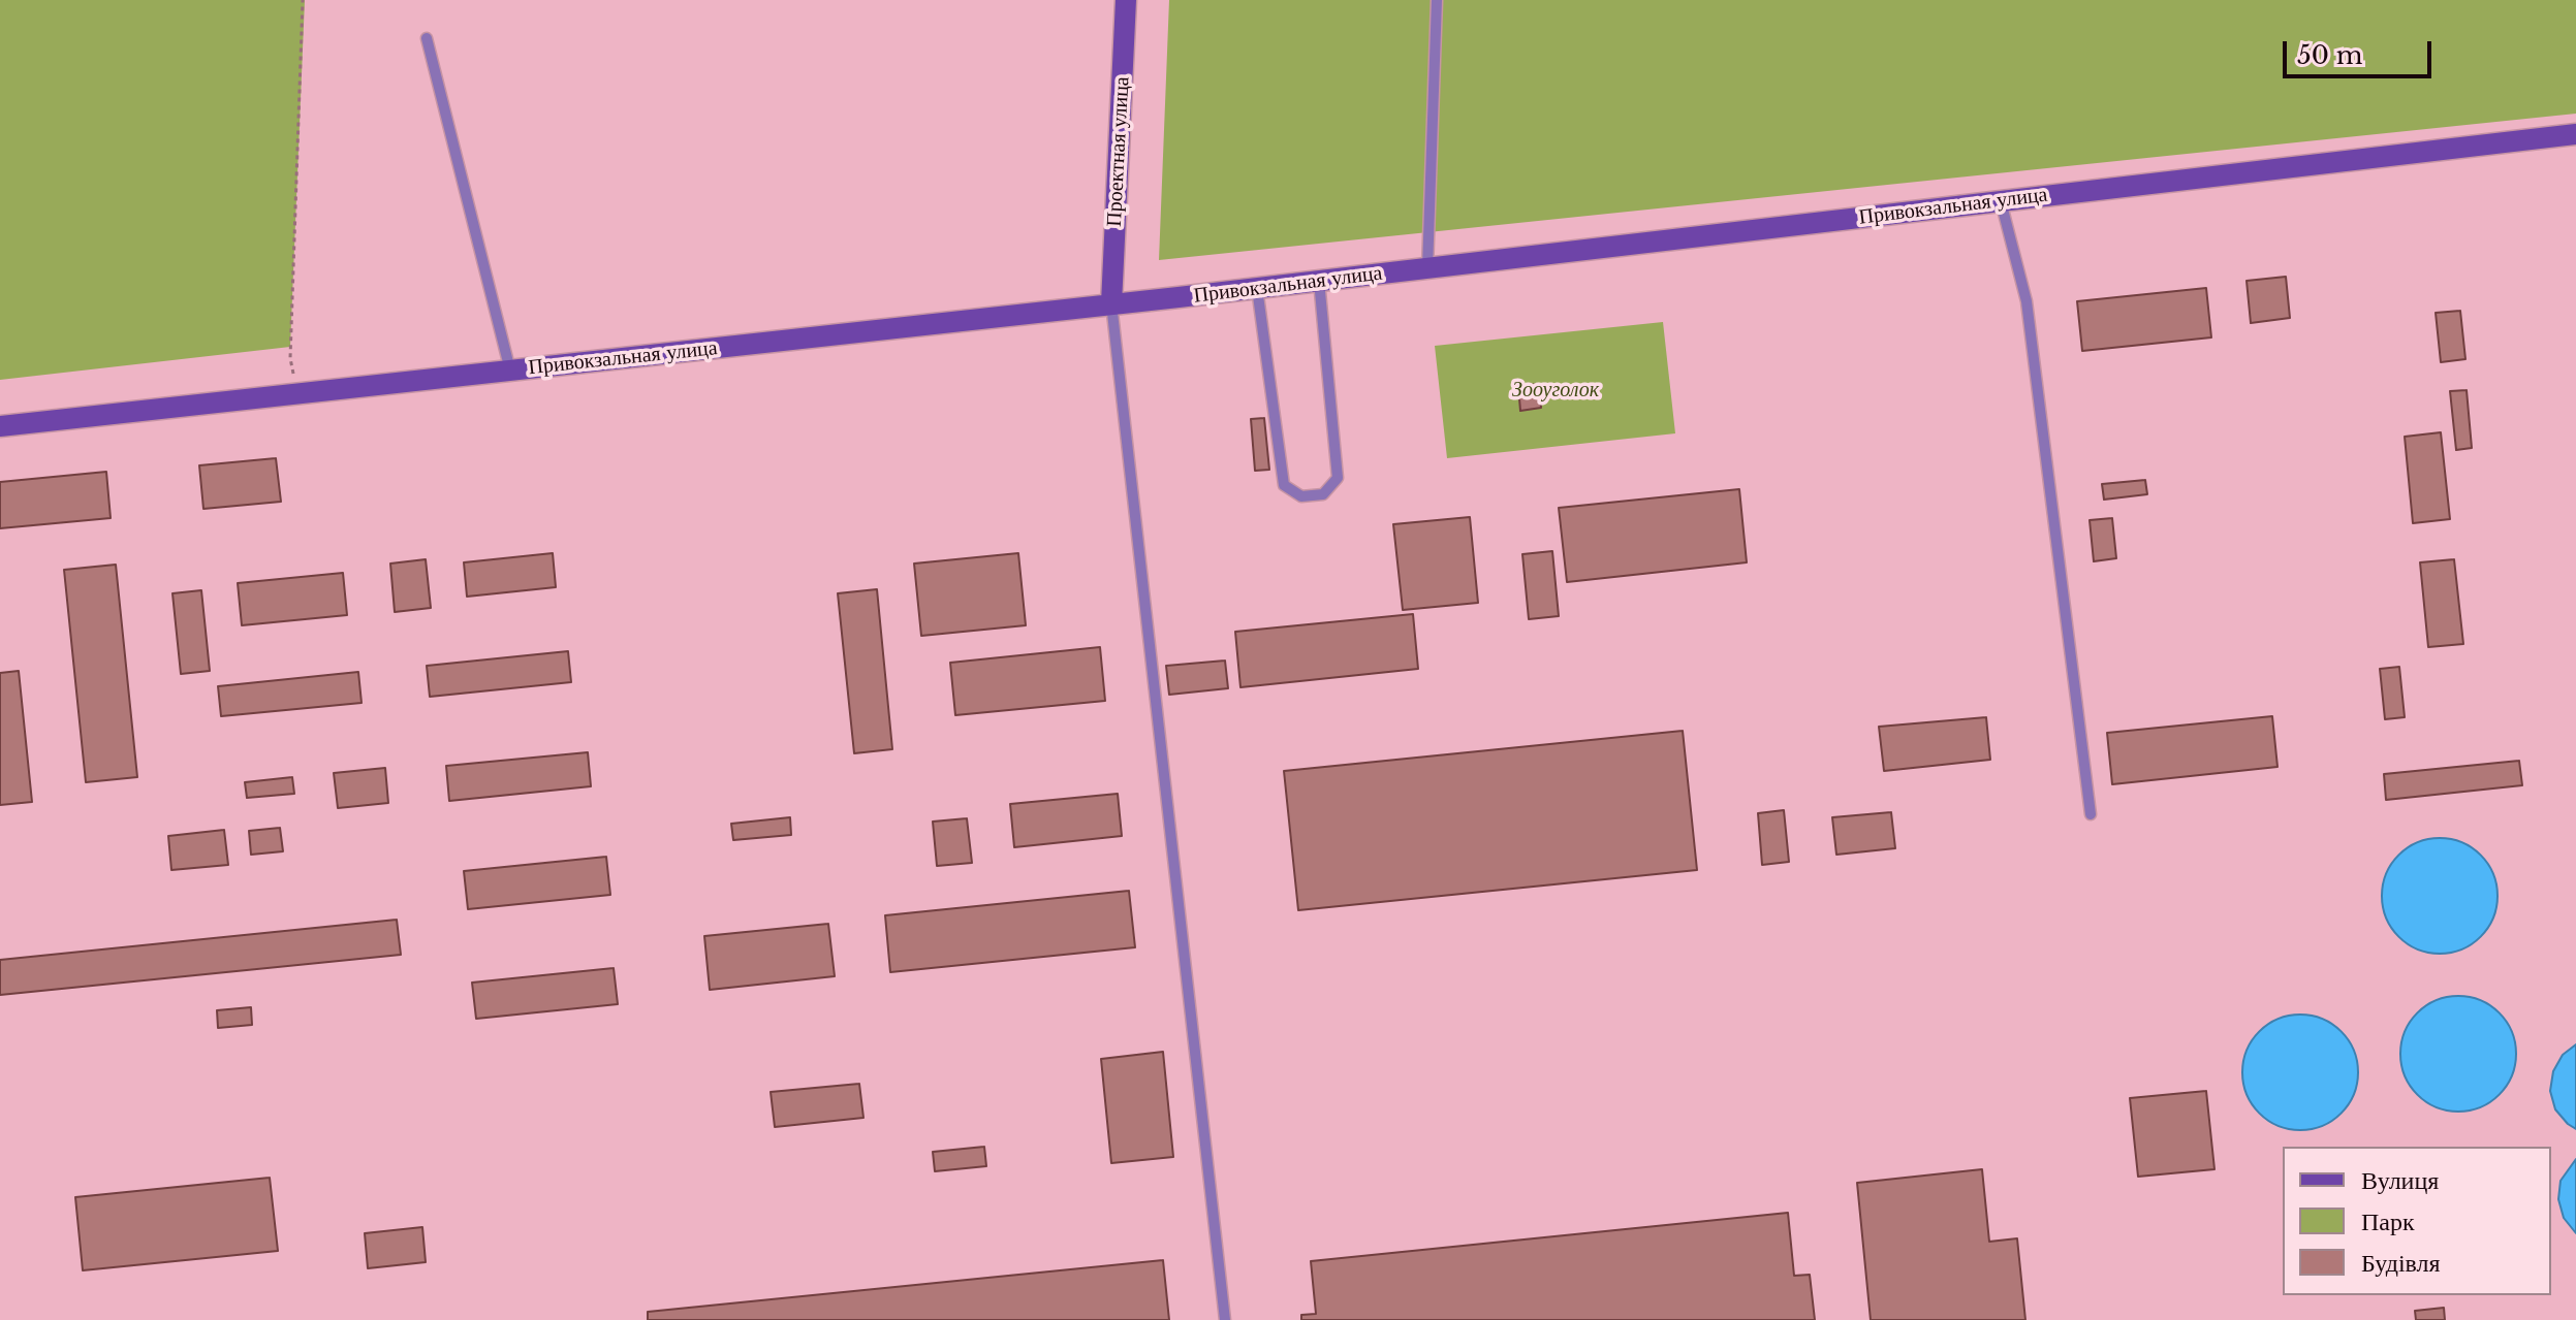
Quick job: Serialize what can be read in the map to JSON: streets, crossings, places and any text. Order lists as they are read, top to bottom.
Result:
{
  "streets": {
    "main road": ["Проектная улица", "Привокзальная улица"]
  },
  "crossings": [
    ["Проектная улица", "Привокзальная улица"]
  ],
  "parks": ["Зооуголок"],
  "legend": ["Вулиця", "Парк", "Будівля"],
  "scale_bar": "50 m"
}
